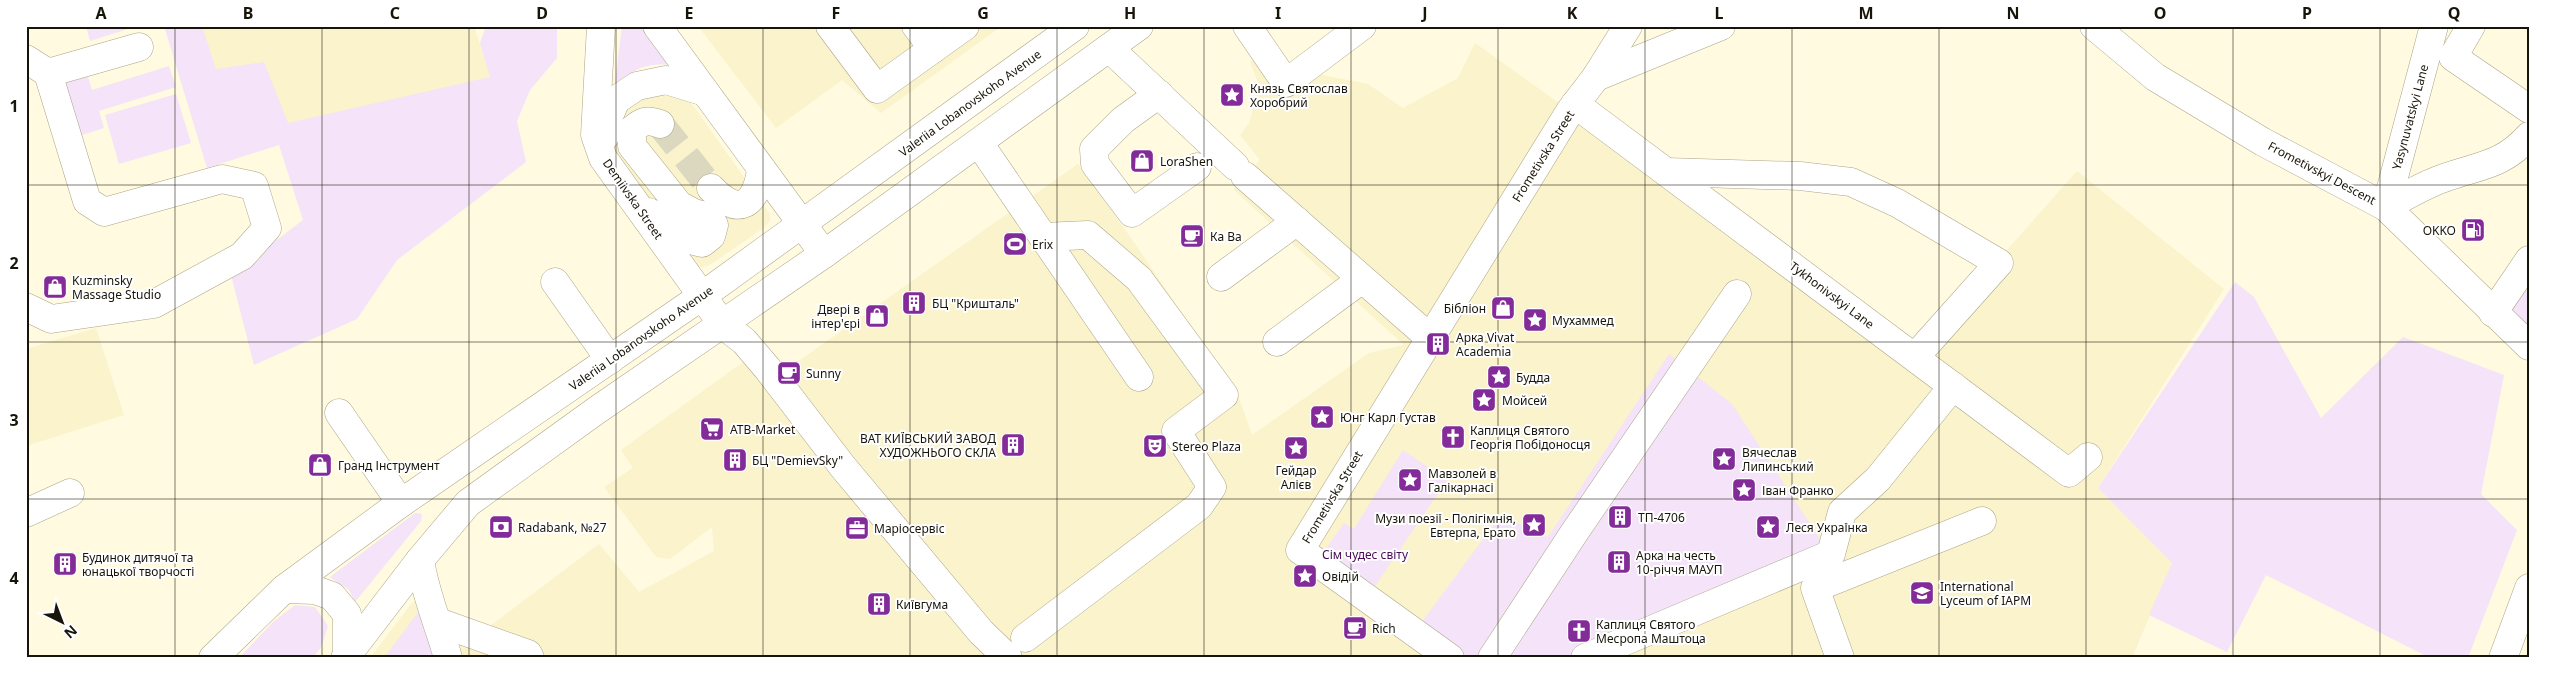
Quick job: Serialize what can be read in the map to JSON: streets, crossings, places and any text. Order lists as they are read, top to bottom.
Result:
{
  "streets": {
    "street": [
      "Valeriia Lobanovskoho Avenue",
      "Yasynuvatskyi Lane",
      "Frometivska Street",
      "Frometivskyi Descent",
      "Demiivska Street",
      "Tykhonivskyi Lane"
    ]
  },
  "crossings": [
    ["Valeriia Lobanovskoho Avenue", "Demiivska Street"],
    ["Yasynuvatskyi Lane", "Frometivskyi Descent"],
    ["Frometivska Street", "Tykhonivskyi Lane"]
  ],
  "parks": ["Сім чудес світу"],
  "places": {
    "place": [
      "Князь Святослав Хоробрий",
      "Мухаммед",
      "Будда",
      "Мойсей",
      "Юнг Карл Густав",
      "Гейдар Алієв",
      "Вячеслав Липинський",
      "Мавзолей в Галікарнасі",
      "Іван Франко",
      "Музи поезії - Полігімнія, Евтерпа, Ерато",
      "Леся Українка",
      "Овідій"
    ],
    "shop": [
      "LoraShen",
      "Kuzminsky Massage Studio",
      "Бібліон",
      "Двері в інтер'єрі",
      "Гранд Інструмент"
    ],
    "fuel station": ["OKKO"],
    "cafe": ["Ка Ва", "Sunny", "Rich"],
    "sports": ["Erix"],
    "building": [
      "БЦ \"Кришталь\"",
      "Арка Vivat Academia",
      "ВАТ КИЇВСЬКИЙ ЗАВОД ХУДОЖНЬОГО СКЛА",
      "БЦ \"DemievSky\"",
      "ТП-4706",
      "Арка на честь 10-річчя МАУП",
      "Будинок дитячої та юнацької творчості",
      "Київгума"
    ],
    "supermarket": ["ATB-Market"],
    "church": ["Каплиця Святого Георгія Побідоносця", "Каплиця Святого Месропа Маштоца"],
    "theatre": ["Stereo Plaza"],
    "bank": ["Radabank, №27"],
    "office": ["Маріосервіс"],
    "school or university": ["International Lyceum of IAPM"]
  },
  "north": "bottom right",
  "grid": {
    "columns": [
      "A",
      "B",
      "C",
      "D",
      "E",
      "F",
      "G",
      "H",
      "I",
      "J",
      "K",
      "L",
      "M",
      "N",
      "O",
      "P",
      "Q"
    ],
    "rows": [
      "1",
      "2",
      "3",
      "4"
    ]
  }
}
